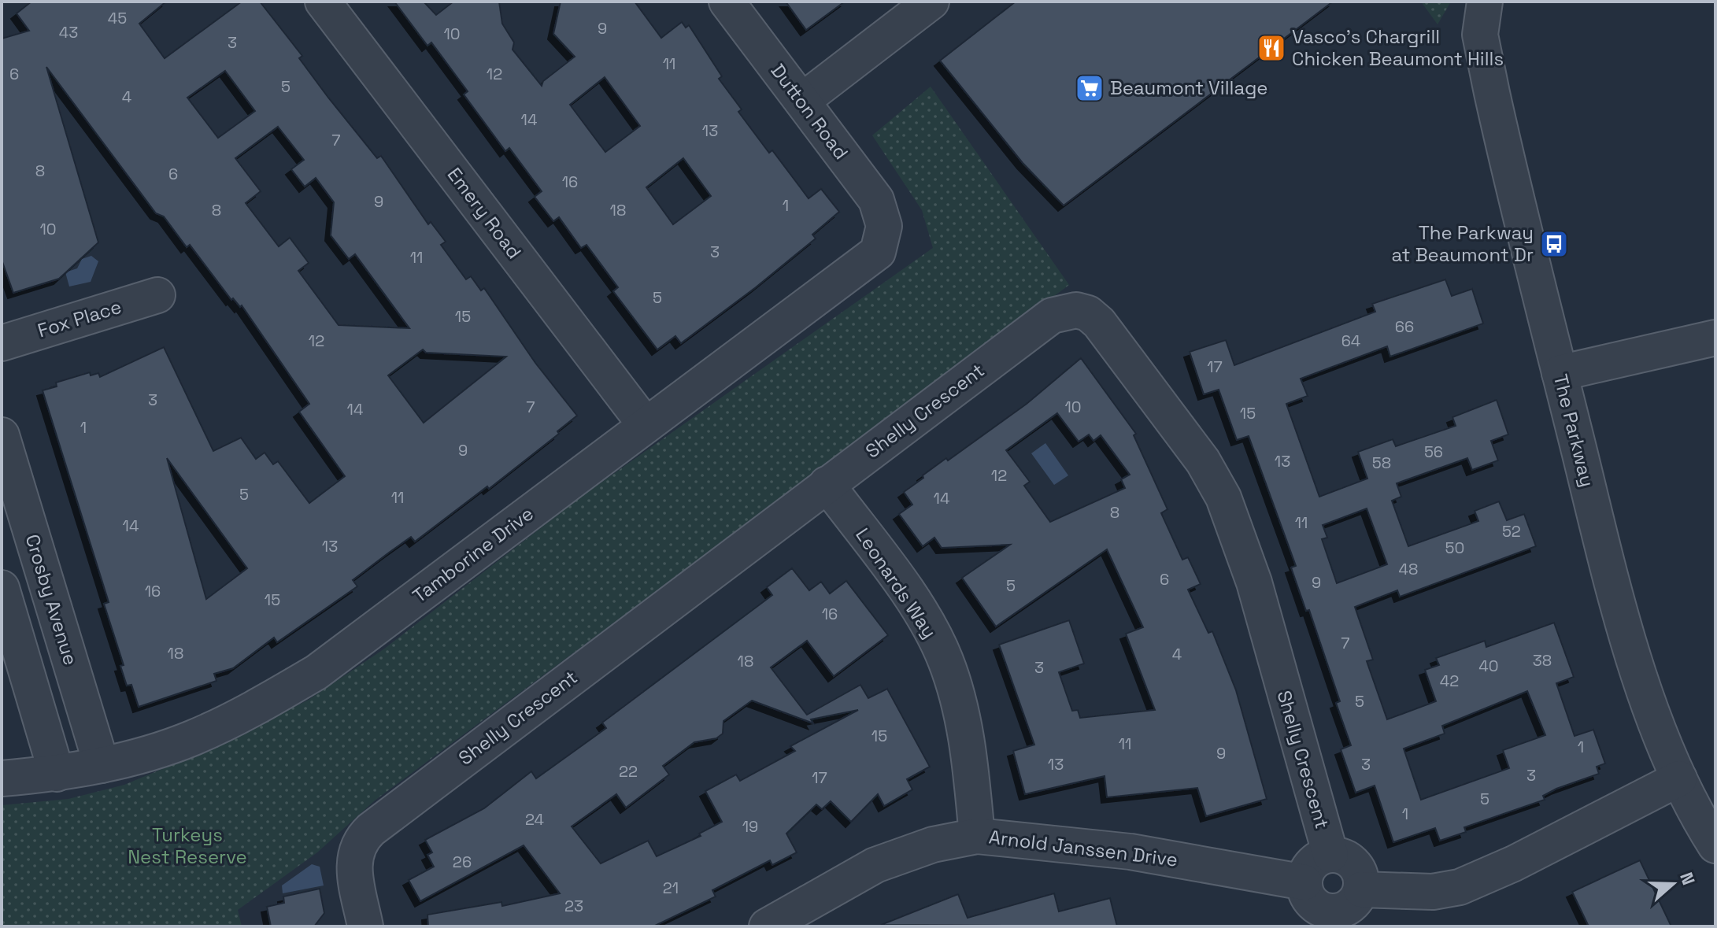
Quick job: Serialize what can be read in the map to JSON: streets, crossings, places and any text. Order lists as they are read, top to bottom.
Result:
{
  "streets": {
    "street": [
      "Dutton Road",
      "Emery Road",
      "Fox Place",
      "Shelly Crescent",
      "The Parkway",
      "Tamborine Drive",
      "Leonards Way",
      "Crosby Avenue",
      "Arnold Janssen Drive"
    ]
  },
  "crossings": [
    ["Dutton Road", "Tamborine Drive"],
    ["Emery Road", "Tamborine Drive"],
    ["Shelly Crescent", "Leonards Way"],
    ["Shelly Crescent", "Arnold Janssen Drive"],
    ["Tamborine Drive", "Crosby Avenue"],
    ["Leonards Way", "Arnold Janssen Drive"]
  ],
  "parks": ["Turkeys Nest Reserve"],
  "places": {
    "restaurant": ["Vasco's Chargrill Chicken Beaumont Hills"],
    "supermarket": ["Beaumont Village"],
    "bus stop": ["The Parkway at Beaumont Dr"]
  },
  "house_numbers": [
    "45",
    "9",
    "43",
    "10",
    "3",
    "11",
    "6",
    "12",
    "5",
    "4",
    "14",
    "13",
    "7",
    "8",
    "6",
    "16",
    "9",
    "1",
    "8",
    "18",
    "10",
    "3",
    "11",
    "5",
    "15",
    "66",
    "12",
    "64",
    "17",
    "3",
    "7",
    "10",
    "14",
    "15",
    "1",
    "9",
    "56",
    "13",
    "58",
    "12",
    "5",
    "11",
    "14",
    "8",
    "11",
    "14",
    "52",
    "13",
    "50",
    "48",
    "6",
    "9",
    "5",
    "16",
    "15",
    "16",
    "7",
    "18",
    "4",
    "38",
    "18",
    "40",
    "3",
    "42",
    "5",
    "15",
    "11",
    "1",
    "9",
    "13",
    "3",
    "22",
    "3",
    "17",
    "5",
    "1",
    "24",
    "19",
    "26",
    "21",
    "23"
  ],
  "north": "right"
}
